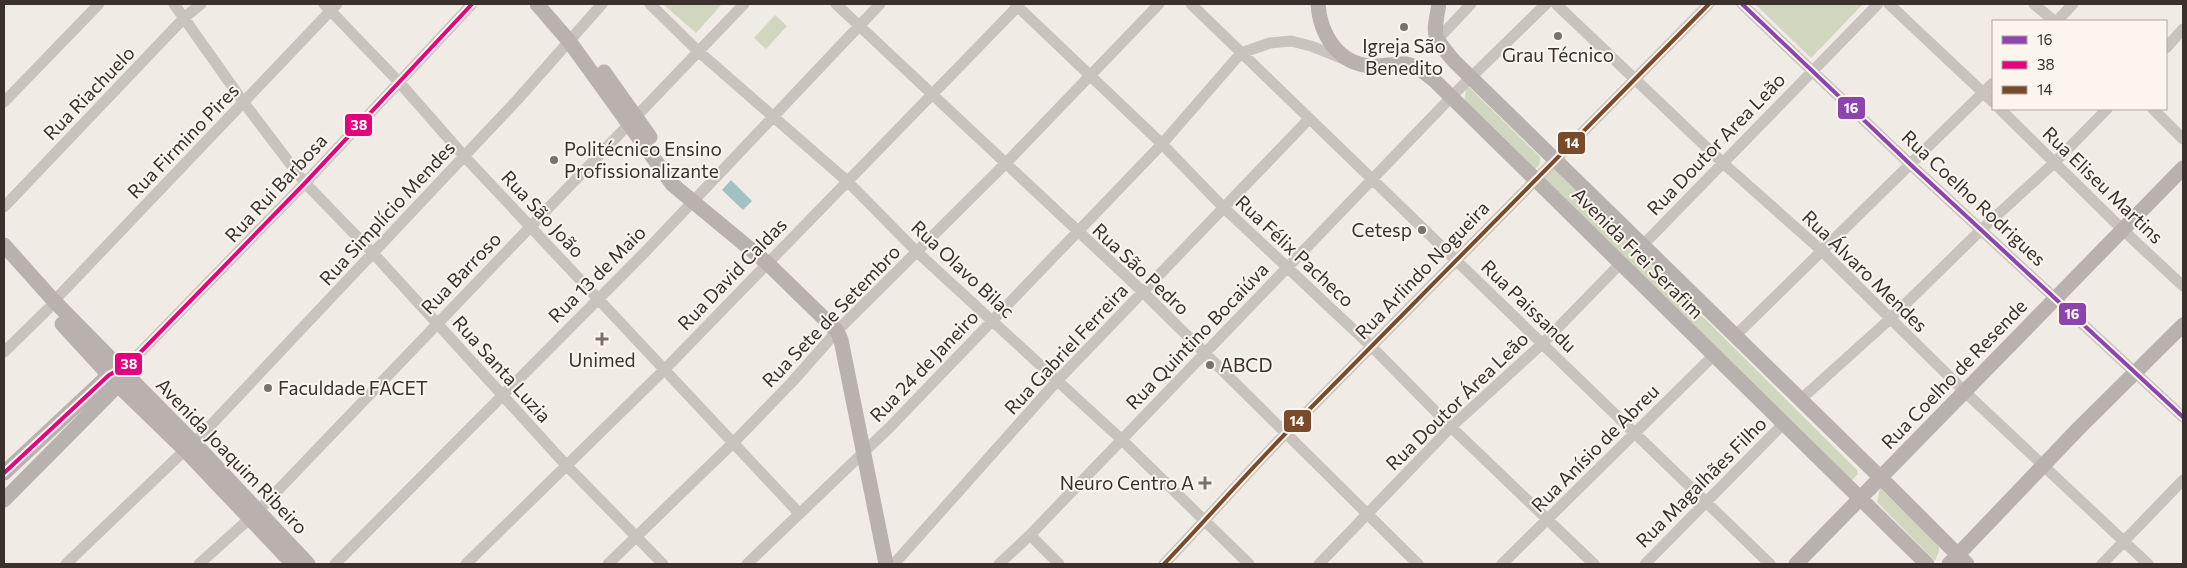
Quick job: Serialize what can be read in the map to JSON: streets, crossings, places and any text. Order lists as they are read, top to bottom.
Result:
{
  "streets": {
    "main road": ["Avenida Frei Serafim", "Rua Coelho de Resende", "Avenida Joaquim Ribeiro"],
    "street": [
      "Rua Riachuelo",
      "Rua Firmino Pires",
      "Rua Doutor Area Leão",
      "Rua Eliseu Martins",
      "Rua Rui Barbosa",
      "Rua Coelho Rodrigues",
      "Rua Simplício Mendes",
      "Rua São João",
      "Rua Félix Pacheco",
      "Rua Olavo Bilac",
      "Rua São Pedro",
      "Rua Arlindo Nogueira",
      "Rua Álvaro Mendes",
      "Rua Barroso",
      "Rua 13 de Maio",
      "Rua David Caldas",
      "Rua Paissandu",
      "Rua Sete de Setembro",
      "Rua Quintino Bocaiúva",
      "Rua Gabriel Ferreira",
      "Rua 24 de Janeiro",
      "Rua Santa Luzia",
      "Rua Doutor Área Leão",
      "Rua Anísio de Abreu",
      "Rua Magalhães Filho"
    ]
  },
  "crossings": [
    ["Rua Riachuelo", "Rua Santa Luzia"],
    ["Rua Firmino Pires", "Rua São João"],
    ["Rua Firmino Pires", "Rua Santa Luzia"],
    ["Rua Firmino Pires", "Avenida Joaquim Ribeiro"],
    ["Rua Doutor Area Leão", "Rua Coelho Rodrigues"],
    ["Rua Doutor Area Leão", "Avenida Frei Serafim"],
    ["Rua Doutor Area Leão", "Rua Álvaro Mendes"],
    ["Rua Eliseu Martins", "Rua Coelho de Resende"],
    ["Rua Rui Barbosa", "Rua São João"],
    ["Rua Rui Barbosa", "Rua Santa Luzia"],
    ["Rua Rui Barbosa", "Avenida Joaquim Ribeiro"],
    ["Rua Coelho Rodrigues", "Rua Coelho de Resende"],
    ["Rua Simplício Mendes", "Rua São João"],
    ["Rua Simplício Mendes", "Rua Santa Luzia"],
    ["Rua Simplício Mendes", "Avenida Joaquim Ribeiro"],
    ["Rua São João", "Rua Barroso"],
    ["Rua São João", "Rua 13 de Maio"],
    ["Rua São João", "Rua David Caldas"],
    ["Rua São João", "Rua Sete de Setembro"],
    ["Rua São João", "Rua 24 de Janeiro"],
    ["Rua Félix Pacheco", "Rua Arlindo Nogueira"],
    ["Rua Félix Pacheco", "Rua David Caldas"],
    ["Rua Félix Pacheco", "Rua Sete de Setembro"],
    ["Rua Félix Pacheco", "Rua Quintino Bocaiúva"],
    ["Rua Félix Pacheco", "Rua Gabriel Ferreira"],
    ["Rua Félix Pacheco", "Rua 24 de Janeiro"],
    ["Rua Félix Pacheco", "Rua Doutor Área Leão"],
    ["Rua Félix Pacheco", "Rua Anísio de Abreu"],
    ["Avenida Frei Serafim", "Rua Arlindo Nogueira"],
    ["Avenida Frei Serafim", "Rua Quintino Bocaiúva"],
    ["Avenida Frei Serafim", "Rua Coelho de Resende"],
    ["Avenida Frei Serafim", "Rua Doutor Área Leão"],
    ["Avenida Frei Serafim", "Rua Anísio de Abreu"],
    ["Avenida Frei Serafim", "Rua Magalhães Filho"],
    ["Rua Olavo Bilac", "Rua Arlindo Nogueira"],
    ["Rua Olavo Bilac", "Rua Barroso"],
    ["Rua Olavo Bilac", "Rua 13 de Maio"],
    ["Rua Olavo Bilac", "Rua David Caldas"],
    ["Rua Olavo Bilac", "Rua Sete de Setembro"],
    ["Rua Olavo Bilac", "Rua Quintino Bocaiúva"],
    ["Rua Olavo Bilac", "Rua Gabriel Ferreira"],
    ["Rua Olavo Bilac", "Rua 24 de Janeiro"],
    ["Rua São Pedro", "Rua Arlindo Nogueira"],
    ["Rua São Pedro", "Rua 13 de Maio"],
    ["Rua São Pedro", "Rua David Caldas"],
    ["Rua São Pedro", "Rua Sete de Setembro"],
    ["Rua São Pedro", "Rua Quintino Bocaiúva"],
    ["Rua São Pedro", "Rua Gabriel Ferreira"],
    ["Rua São Pedro", "Rua 24 de Janeiro"],
    ["Rua São Pedro", "Rua Doutor Área Leão"],
    ["Rua Arlindo Nogueira", "Rua Álvaro Mendes"],
    ["Rua Arlindo Nogueira", "Rua Paissandu"],
    ["Rua Álvaro Mendes", "Rua Coelho de Resende"],
    ["Rua Barroso", "Rua Santa Luzia"],
    ["Rua Barroso", "Avenida Joaquim Ribeiro"],
    ["Rua 13 de Maio", "Rua Santa Luzia"],
    ["Rua David Caldas", "Rua Santa Luzia"],
    ["Rua Paissandu", "Rua Quintino Bocaiúva"],
    ["Rua Paissandu", "Rua Gabriel Ferreira"],
    ["Rua Paissandu", "Rua 24 de Janeiro"],
    ["Rua Paissandu", "Rua Doutor Área Leão"],
    ["Rua Paissandu", "Rua Anísio de Abreu"],
    ["Rua Paissandu", "Rua Magalhães Filho"],
    ["Rua Sete de Setembro", "Rua Santa Luzia"]
  ],
  "places": {
    "other": [
      "Igreja São Benedito",
      "Grau Técnico",
      "Politécnico Ensino Profissionalizante",
      "Cetesp",
      "ABCD",
      "Faculdade FACET"
    ],
    "health": ["Unimed", "Neuro Centro A"]
  },
  "lines": ["transit line 16", "transit line 38", "transit line 14"],
  "legend": ["16", "38", "14"]
}
